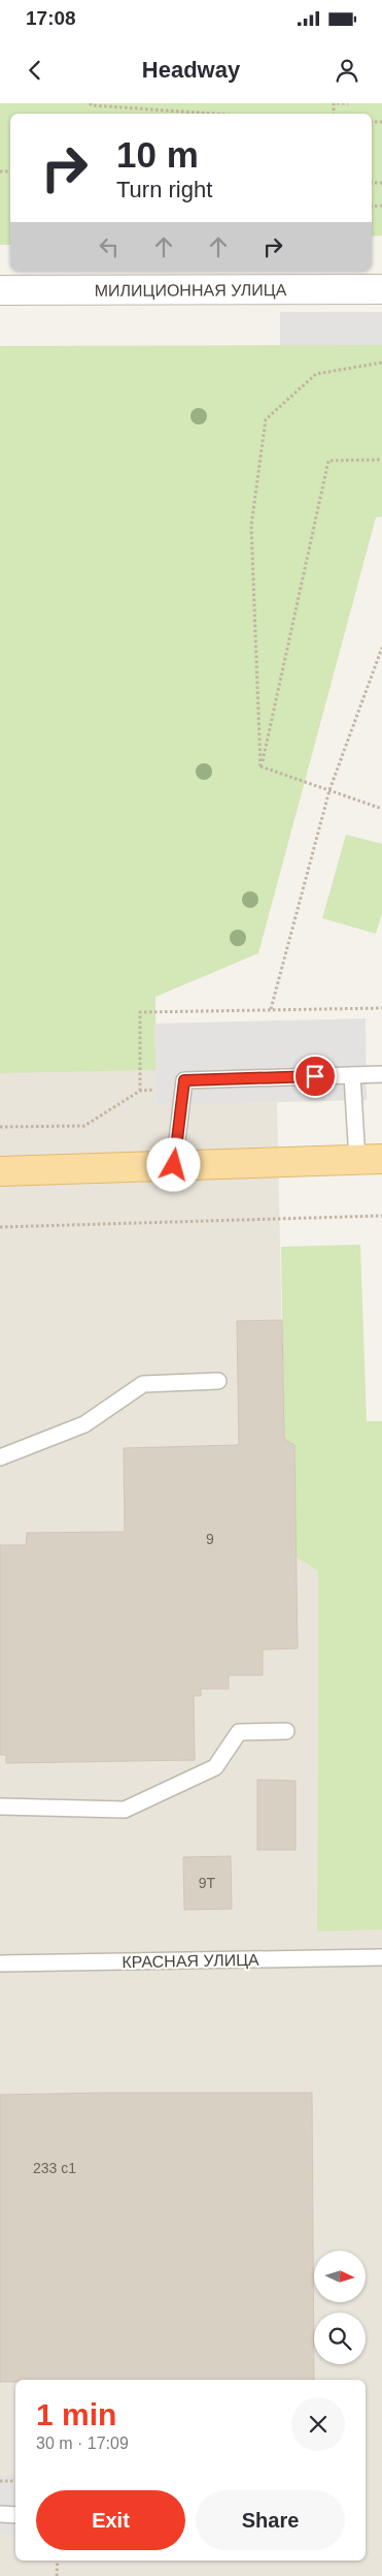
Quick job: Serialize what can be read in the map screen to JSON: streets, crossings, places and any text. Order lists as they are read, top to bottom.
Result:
{
  "streets": {
    "street": ["МИЛИЦИОННАЯ УЛИЦА"],
    "lane": ["КРАСНАЯ УЛИЦА"]
  },
  "house_numbers": ["9", "9Т", "233 с1"],
  "north": "right",
  "page": {
    "status": "17:08",
    "header": "Headway",
    "turn": ["10 m", "Turn right"],
    "heading": ["1 min", "30 m · 17:09"],
    "buttons": ["Exit", "Share"]
  }
}
